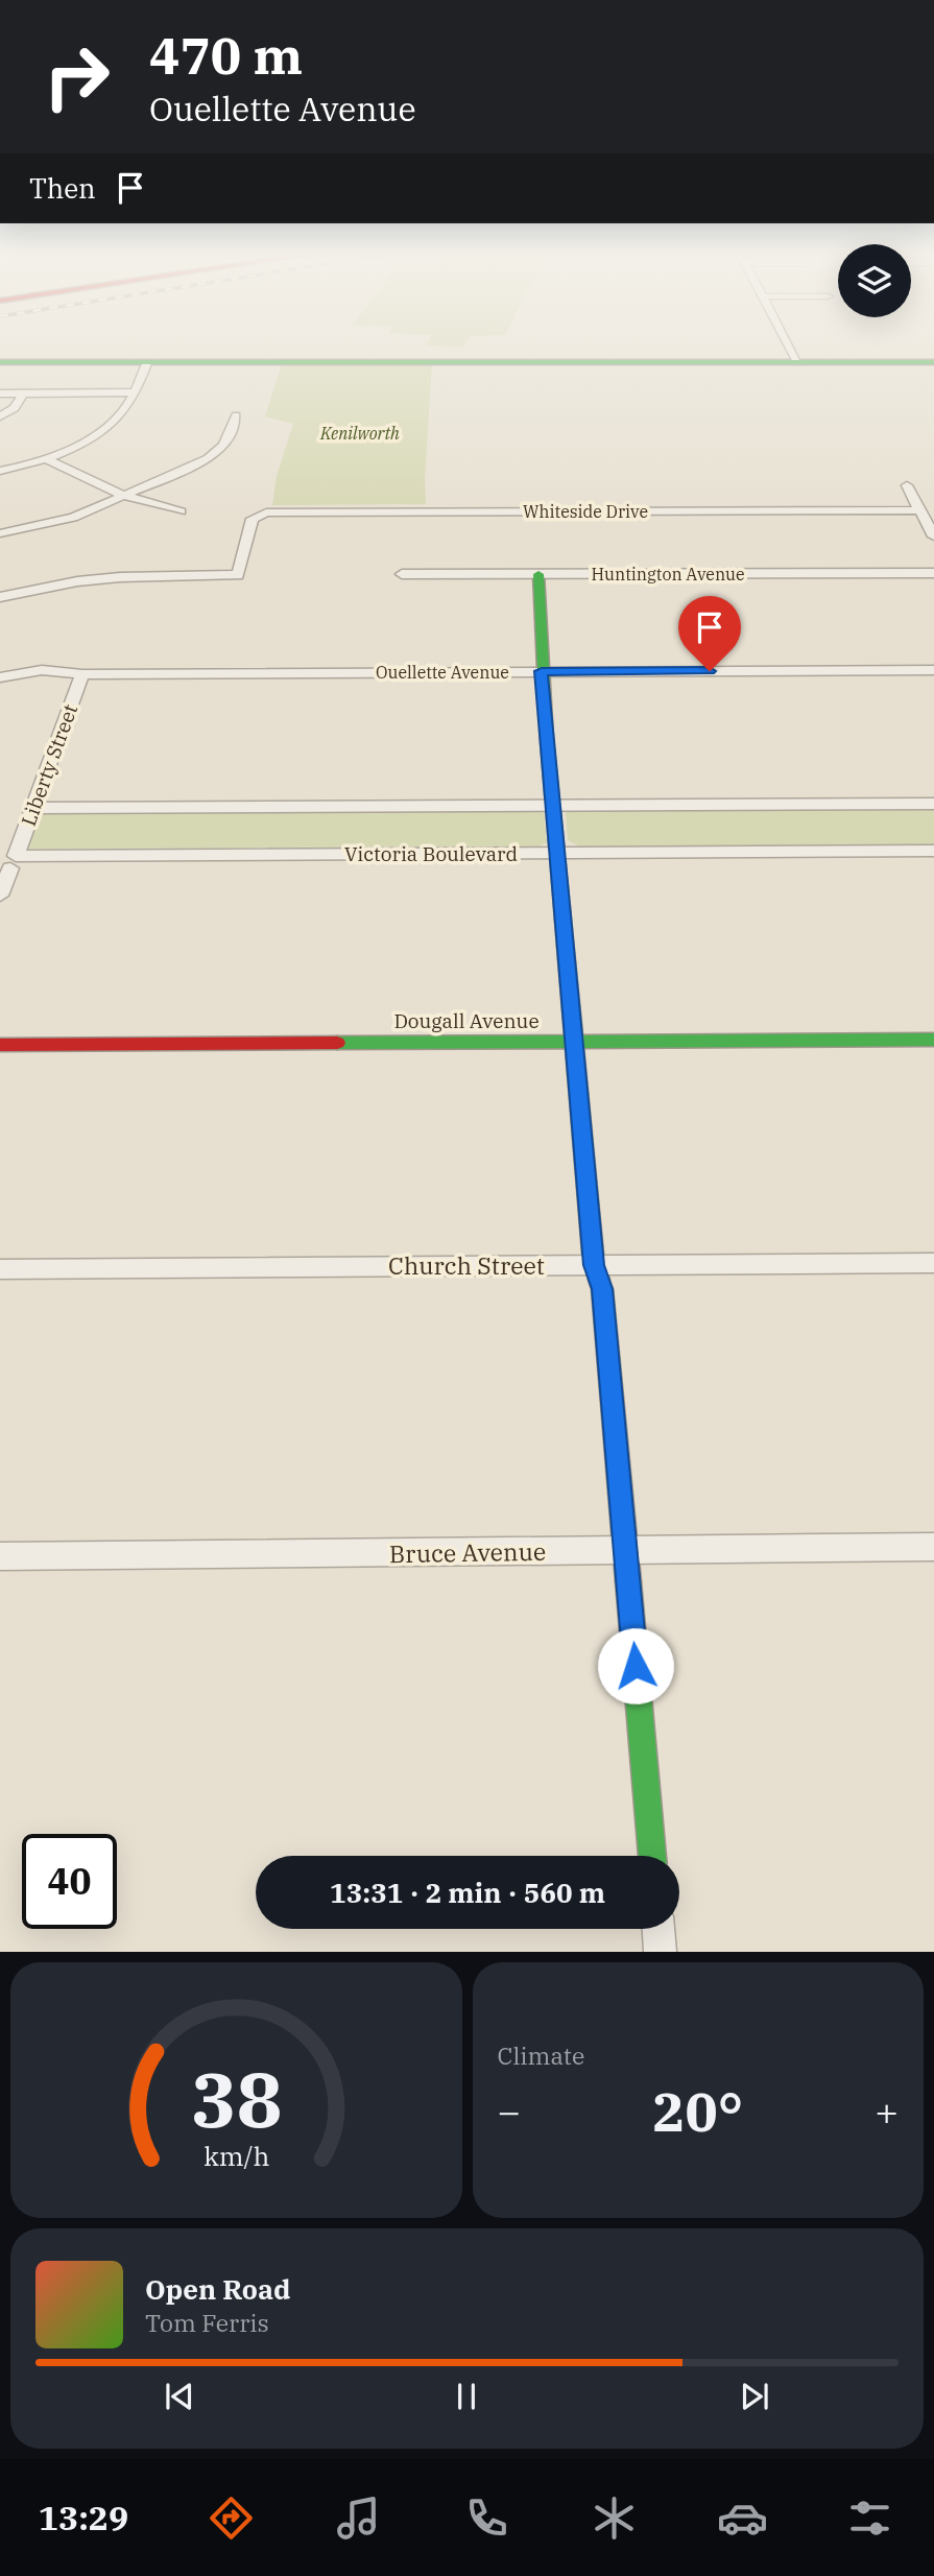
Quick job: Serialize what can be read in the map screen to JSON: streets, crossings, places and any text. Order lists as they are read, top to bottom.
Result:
{
  "streets": {
    "street": [
      "Whiteside Drive",
      "Huntington Avenue",
      "Ouellette Avenue",
      "Liberty Street",
      "Victoria Boulevard",
      "Dougall Avenue",
      "Church Street",
      "Bruce Avenue"
    ]
  },
  "crossings": [
    ["Ouellette Avenue", "Liberty Street"],
    ["Liberty Street", "Victoria Boulevard"]
  ],
  "parks": ["Kenilworth"],
  "page": {
    "turn": ["470 m", "Ouellette Avenue"],
    "then": "Then",
    "limit": "40",
    "trip": "13:31 · 2 min · 560 m",
    "tile": "Climate",
    "heat": ["−", "20°", "+"],
    "song": ["Open Road", "Tom Ferris"],
    "tabs": "13:29",
    "gauge": ["38", "km/h"]
  }
}
